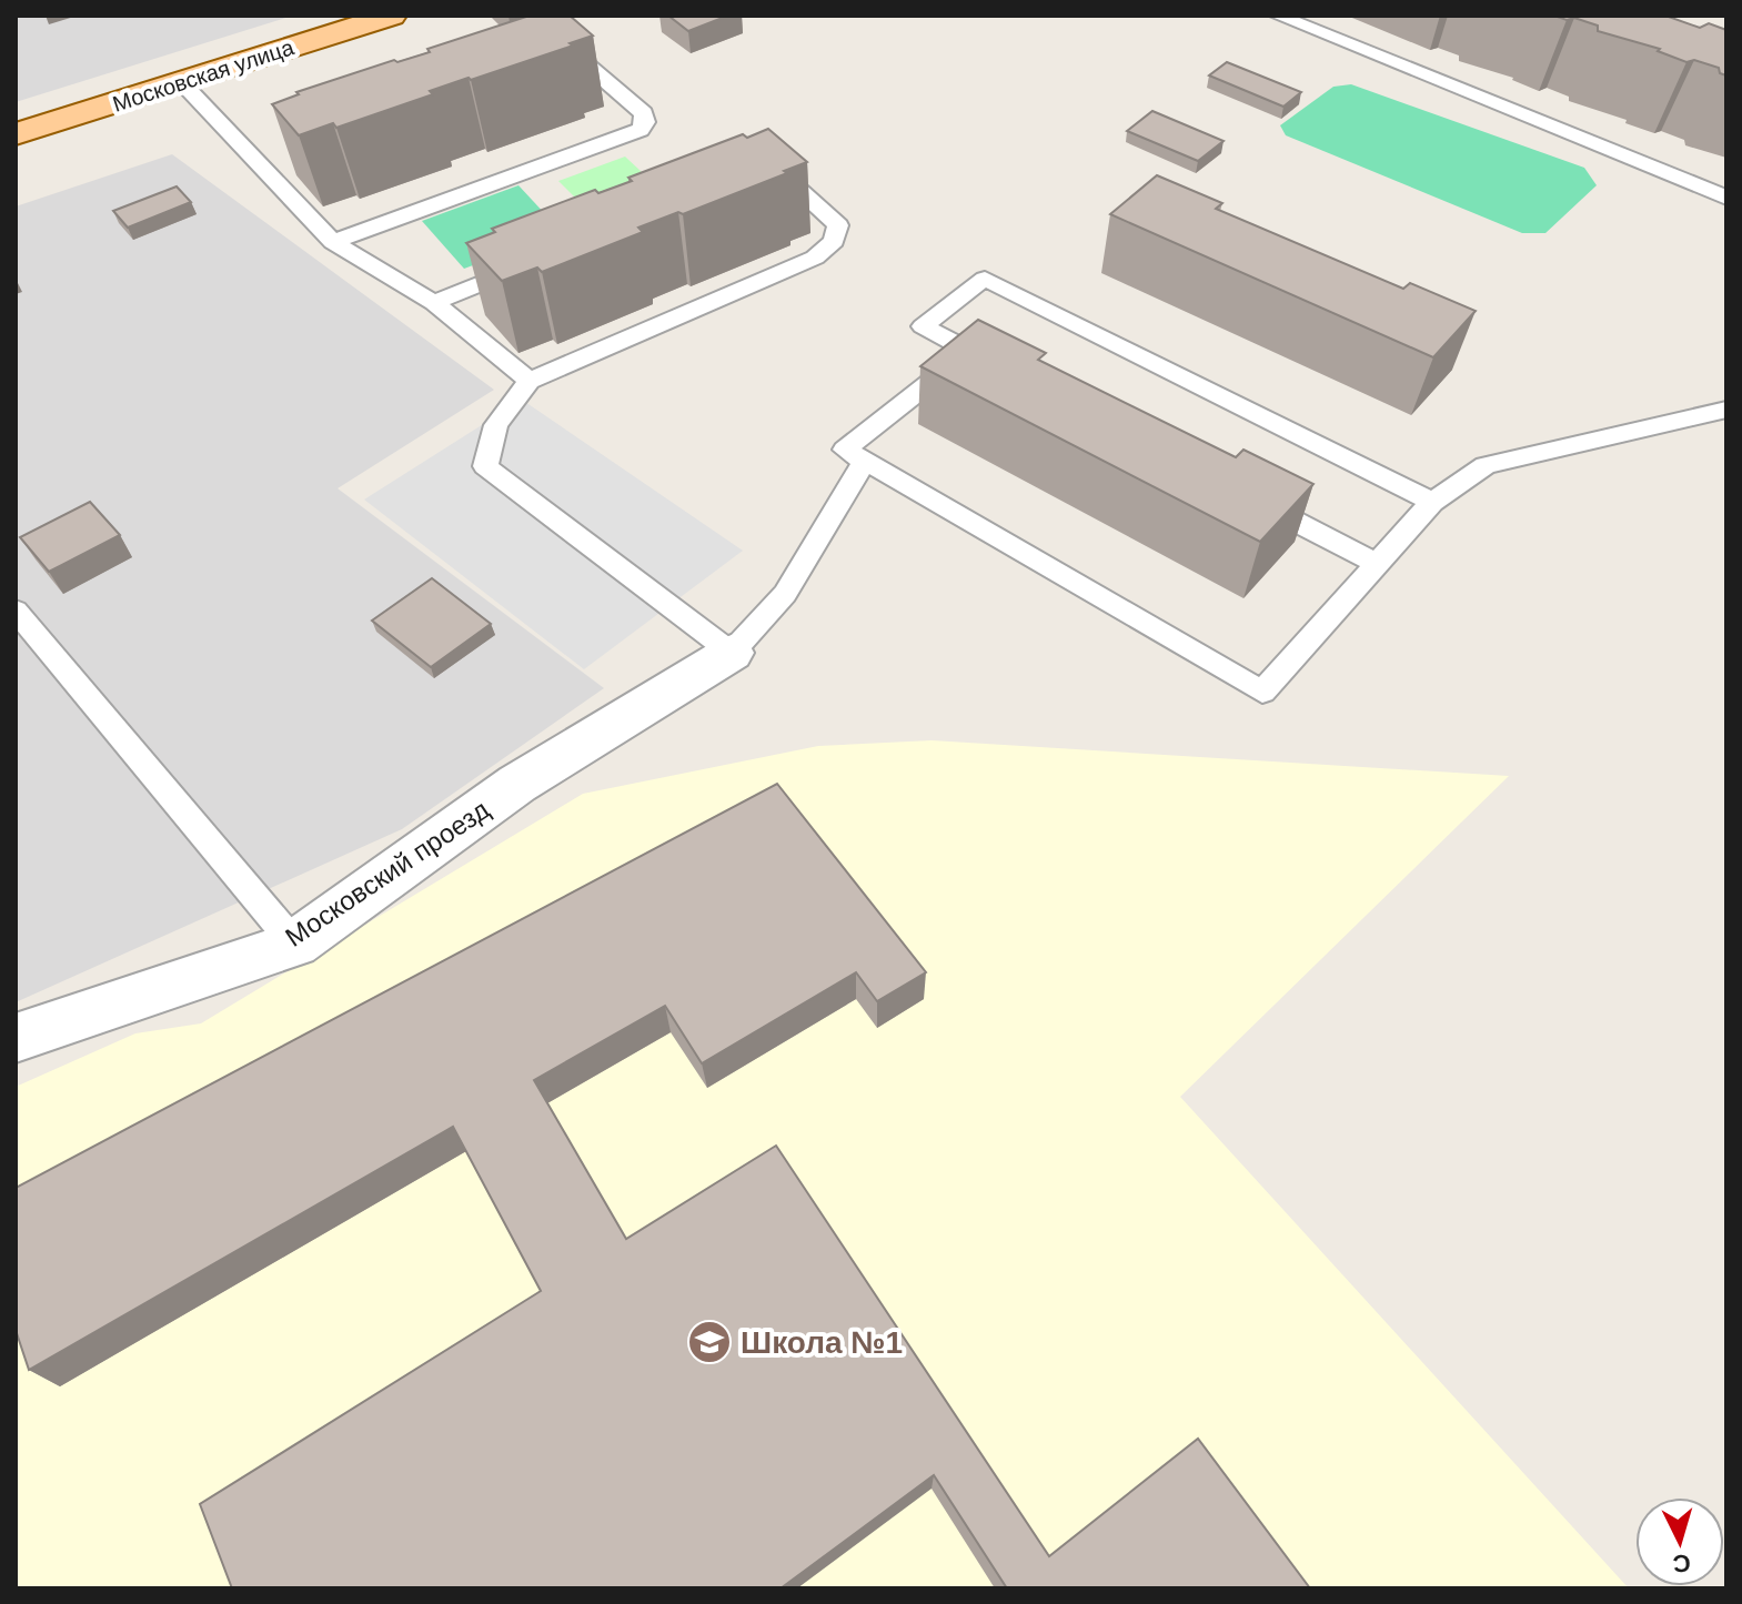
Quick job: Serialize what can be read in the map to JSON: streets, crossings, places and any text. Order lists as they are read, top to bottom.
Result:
{
  "streets": {
    "main road": ["Московская улица"],
    "street": ["Московский проезд"]
  },
  "places": {
    "school or university": ["Школа №1"]
  },
  "north": "bottom"
}
